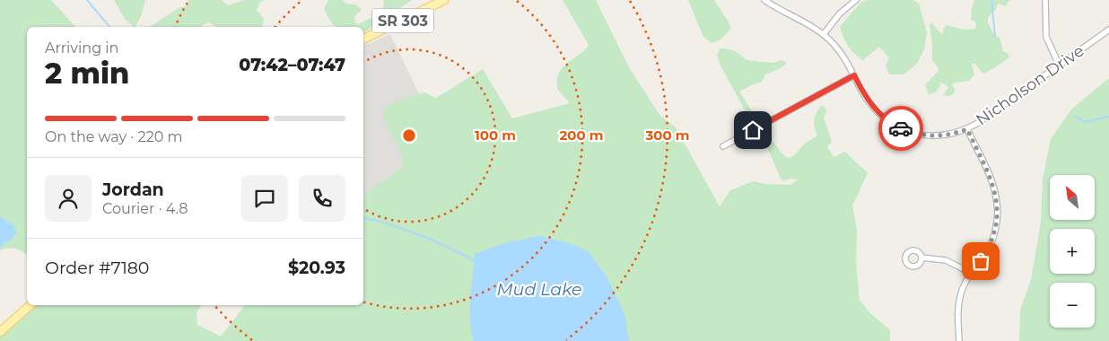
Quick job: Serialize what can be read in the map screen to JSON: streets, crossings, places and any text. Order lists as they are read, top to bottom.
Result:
{
  "streets": {
    "main road": ["SR 303"],
    "street": ["Nicholson Drive"]
  },
  "water": ["Mud Lake"],
  "north": "top left",
  "page": {
    "heading": ["2 min", "Arriving in", "07:42–07:47"],
    "panel": [
      "Jordan",
      "Courier · 4.8",
      "Order #7180",
      "$20.93"
    ],
    "bar": "On the way · 220 m",
    "map_buttons": ["+", "−"]
  },
  "rings": ["100 m", "200 m", "300 m"]
}
